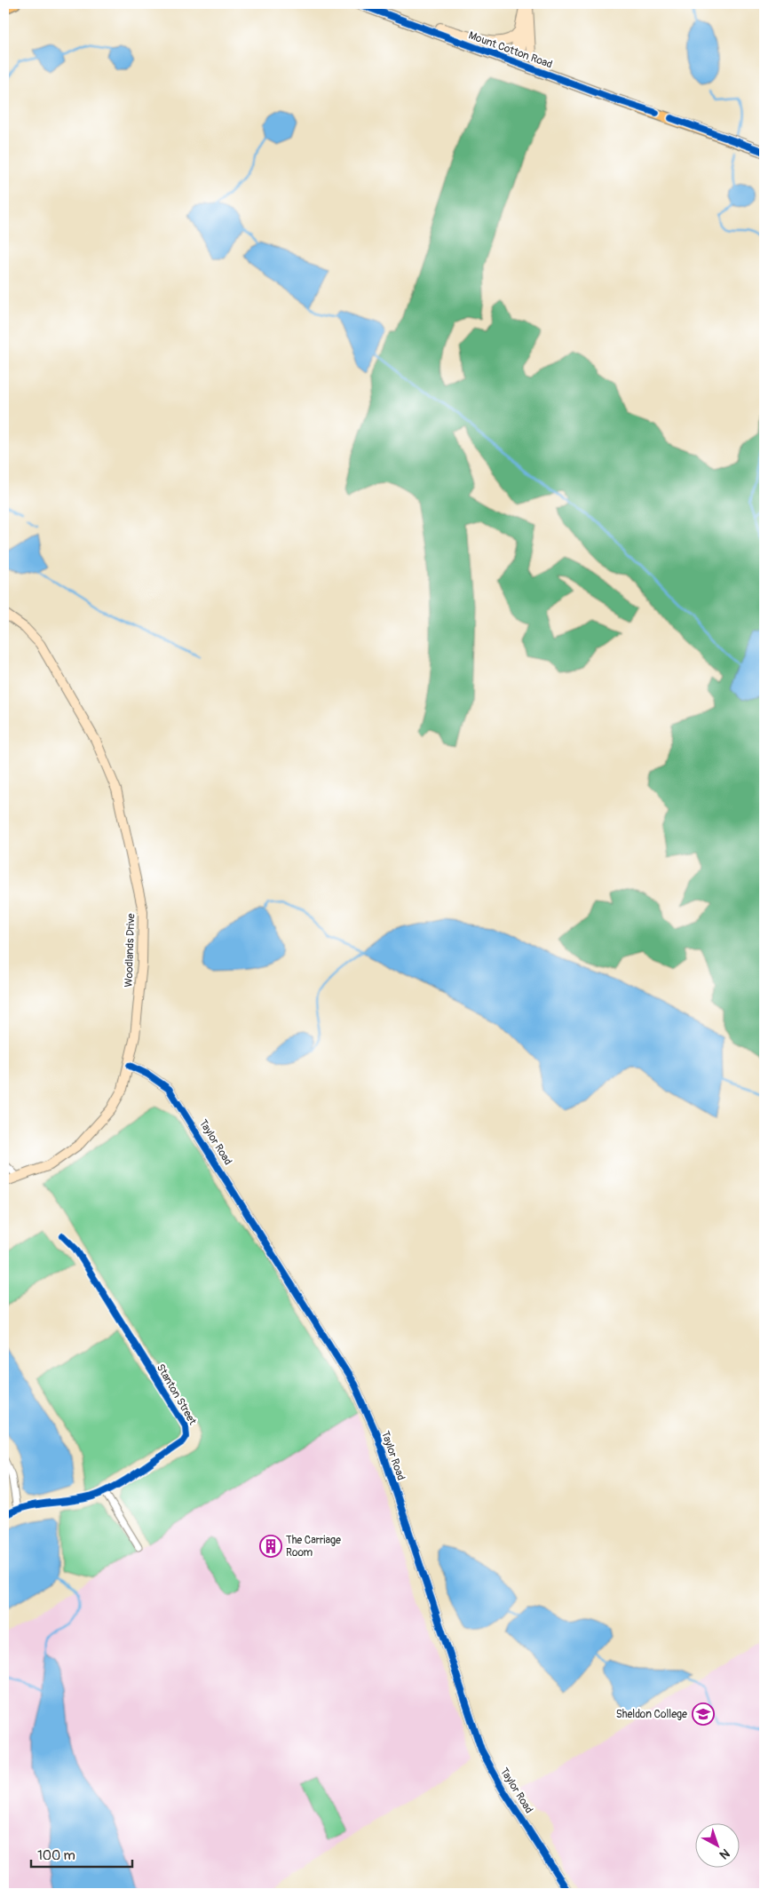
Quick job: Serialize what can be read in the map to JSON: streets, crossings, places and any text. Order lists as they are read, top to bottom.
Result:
{
  "streets": {
    "main road": ["Mount Cotton Road"],
    "street": ["Woodlands Drive", "Taylor Road", "Stanton Street"]
  },
  "crossings": [
    ["Woodlands Drive", "Taylor Road"]
  ],
  "places": {
    "building": ["The Carriage Room"],
    "school or university": ["Sheldon College"]
  },
  "scale_bar": "100 m",
  "north": "bottom right"
}
